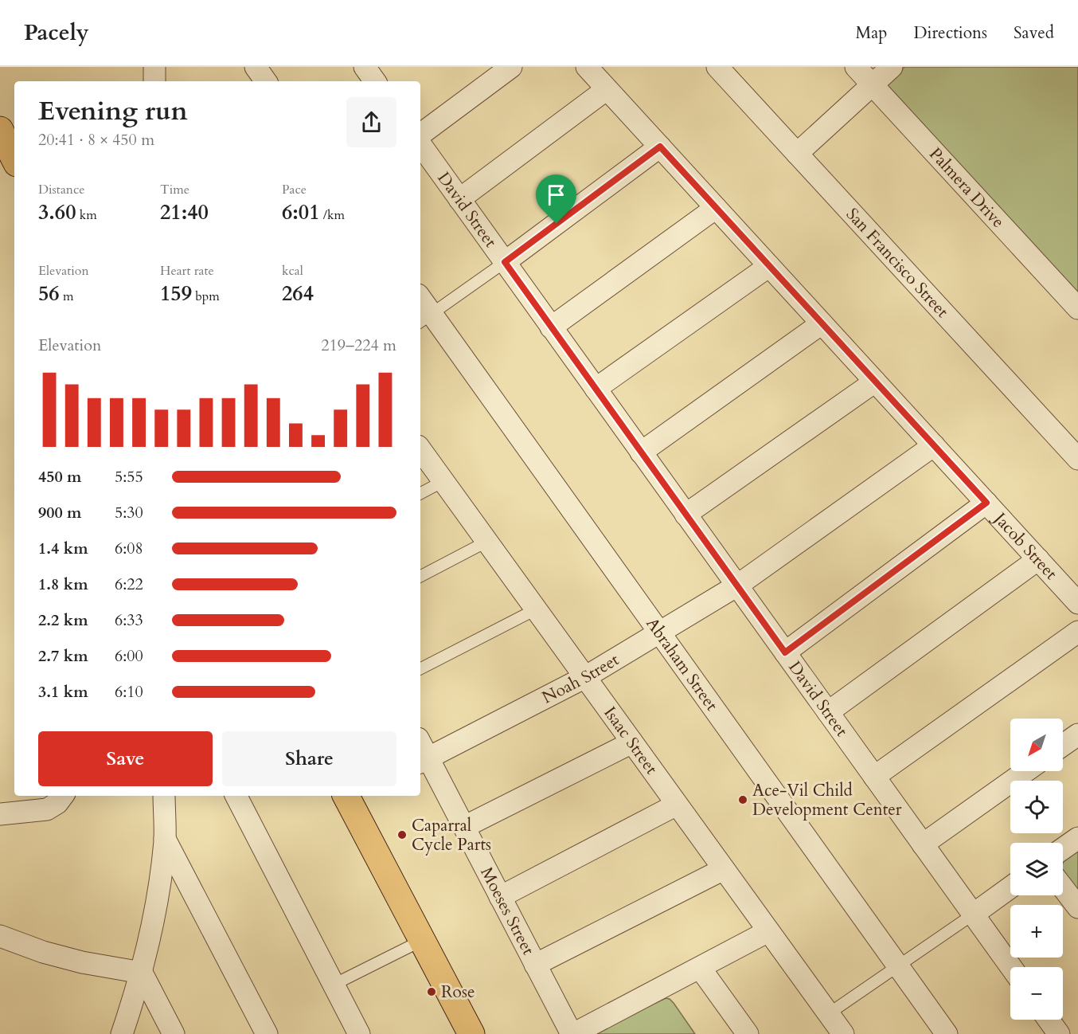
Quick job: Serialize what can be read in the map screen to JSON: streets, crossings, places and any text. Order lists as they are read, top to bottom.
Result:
{
  "streets": {
    "street": [
      "Palmera Drive",
      "David Street",
      "San Francisco Street",
      "Jacob Street",
      "Abraham Street",
      "Noah Street",
      "Isaac Street",
      "Moeses Street"
    ]
  },
  "crossings": [
    ["David Street", "Noah Street"],
    ["Jacob Street", "Noah Street"],
    ["Abraham Street", "Noah Street"],
    ["Noah Street", "Isaac Street"],
    ["Noah Street", "Moeses Street"]
  ],
  "places": ["Ace-Vil Child Development Center", "Caparral Cycle Parts", "Rose"],
  "north": "bottom left",
  "page": {
    "header": "Pacely",
    "nav": ["Map", "Directions", "Saved"],
    "heading": ["Evening run", "20:41 · 8 × 450 m"],
    "stats": [
      ["Distance", "3.60 km"],
      ["Time", "21:40"],
      ["Pace", "6:01 /km"],
      ["Elevation", "56 m"],
      ["Heart rate", "159 bpm"],
      ["kcal", "264"]
    ],
    "chart": ["Elevation", "219–224 m"],
    "list": [
      {
        "name": "450 m",
        "note": "5:55"
      },
      {
        "name": "900 m",
        "note": "5:30"
      },
      {
        "name": "1.4 km",
        "note": "6:08"
      },
      {
        "name": "1.8 km",
        "note": "6:22"
      },
      {
        "name": "2.2 km",
        "note": "6:33"
      },
      {
        "name": "2.7 km",
        "note": "6:00"
      },
      {
        "name": "3.1 km",
        "note": "6:10"
      }
    ],
    "map_buttons": ["+", "−"],
    "buttons": ["Save", "Share"]
  }
}
